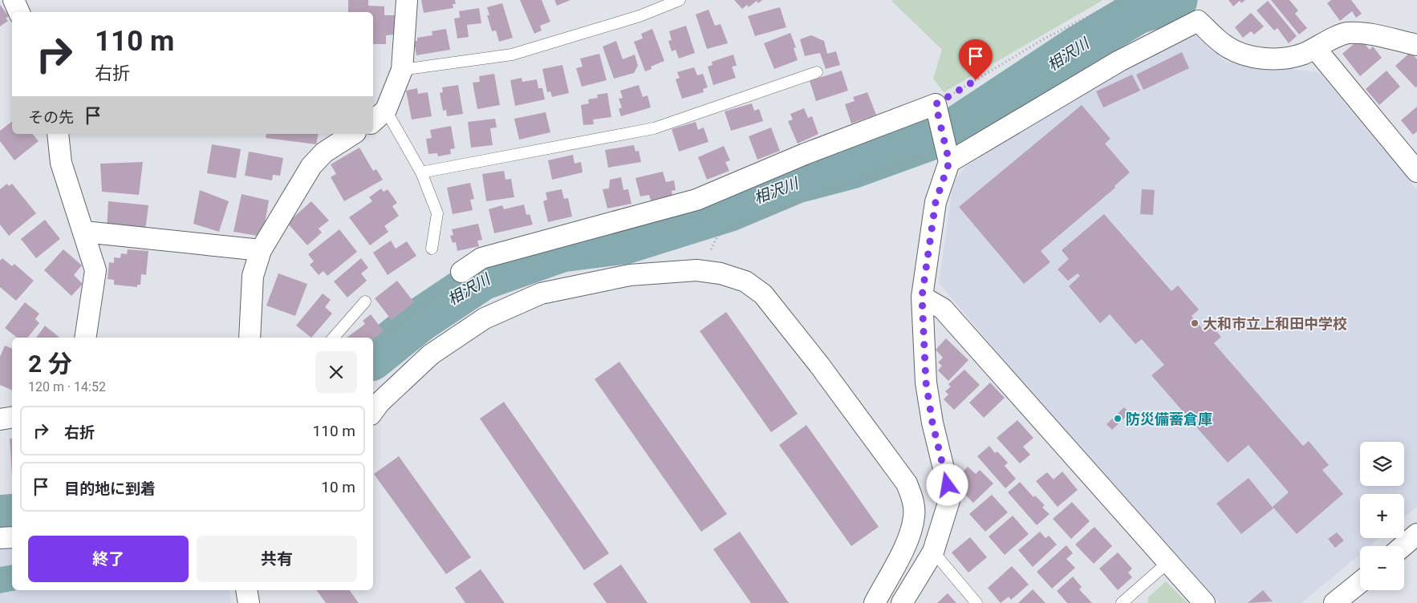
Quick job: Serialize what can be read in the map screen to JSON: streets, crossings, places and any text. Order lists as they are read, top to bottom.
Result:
{
  "water": ["相沢川"],
  "places": ["大和市立上和田中学校", "防災備蓄倉庫"],
  "page": {
    "turn": ["110 m", "右折"],
    "then": "その先",
    "heading": ["2 分", "120 m · 14:52"],
    "list": [
      {
        "name": "右折",
        "value": "110 m"
      },
      {
        "name": "目的地に到着",
        "value": "10 m"
      }
    ],
    "map_buttons": ["+", "−"],
    "buttons": ["終了", "共有"]
  }
}
